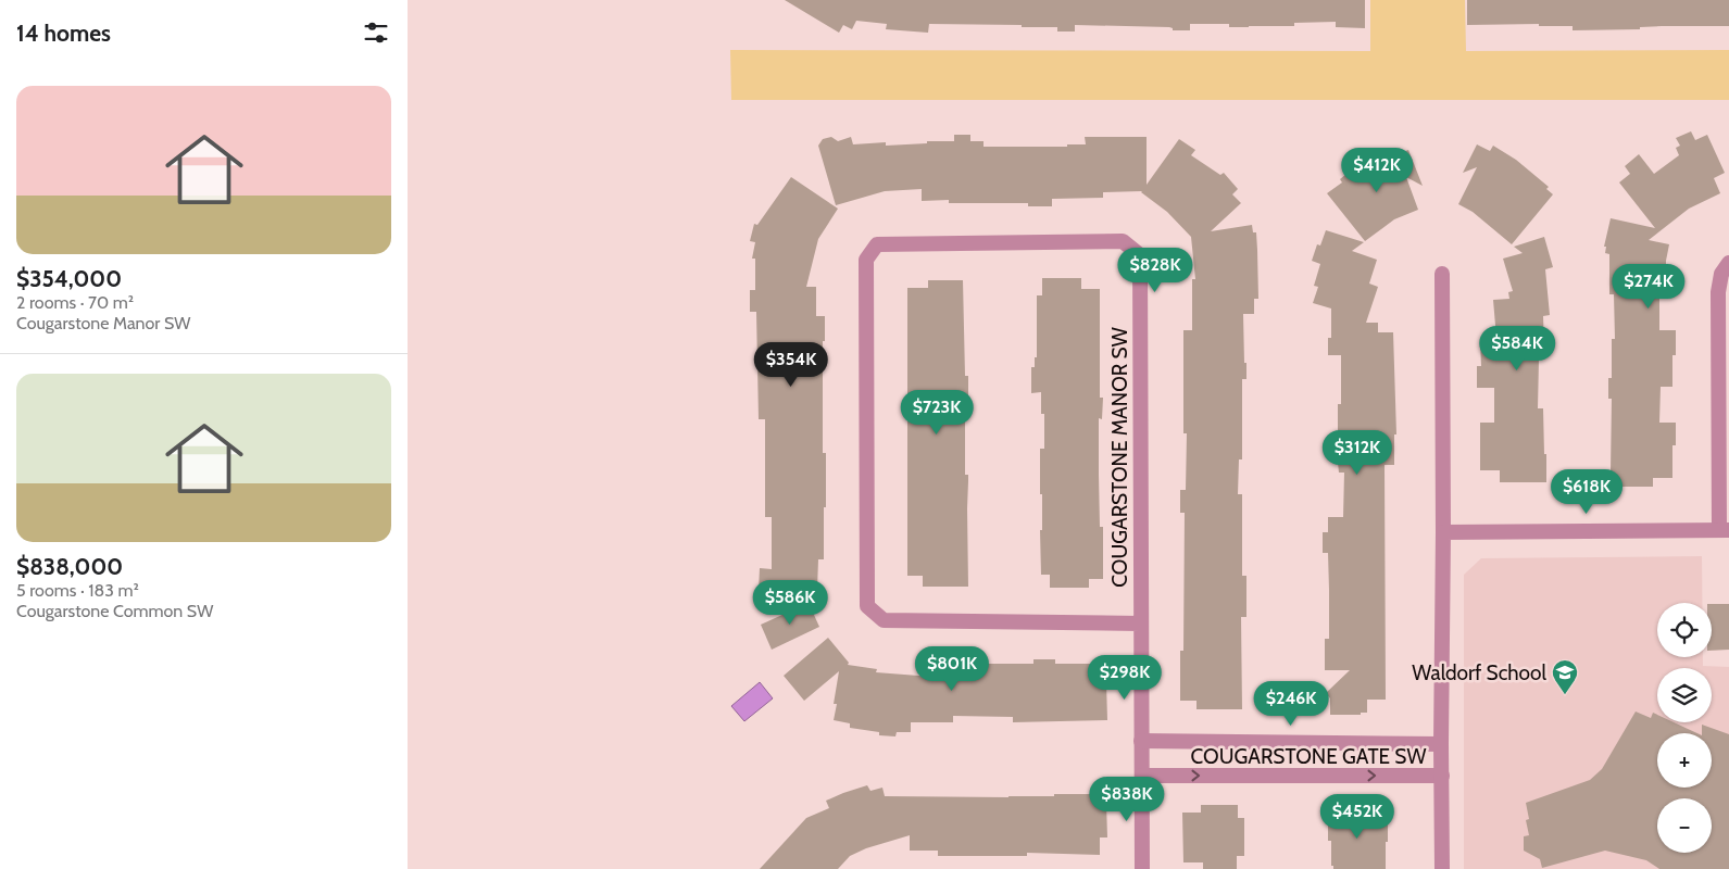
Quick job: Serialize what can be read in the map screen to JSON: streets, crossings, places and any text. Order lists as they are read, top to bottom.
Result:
{
  "streets": {
    "street": ["COUGARSTONE MANOR SW", "COUGARSTONE GATE SW"]
  },
  "crossings": [
    ["COUGARSTONE MANOR SW", "COUGARSTONE GATE SW"]
  ],
  "places": {
    "school or university": ["Waldorf School"]
  },
  "page": {
    "heading": "14 homes",
    "list": [
      {
        "name": "$354,000",
        "note": "2 rooms · 70 m² · Cougarstone Manor SW"
      },
      {
        "name": "$838,000",
        "note": "5 rooms · 183 m² · Cougarstone Common SW"
      }
    ],
    "price": [
      "$412K",
      "$828K",
      "$274K",
      "$584K",
      "$354K",
      "$723K",
      "$312K",
      "$618K",
      "$586K",
      "$801K",
      "$298K",
      "$246K",
      "$838K",
      "$452K"
    ],
    "map_buttons": ["+", "−"]
  }
}
